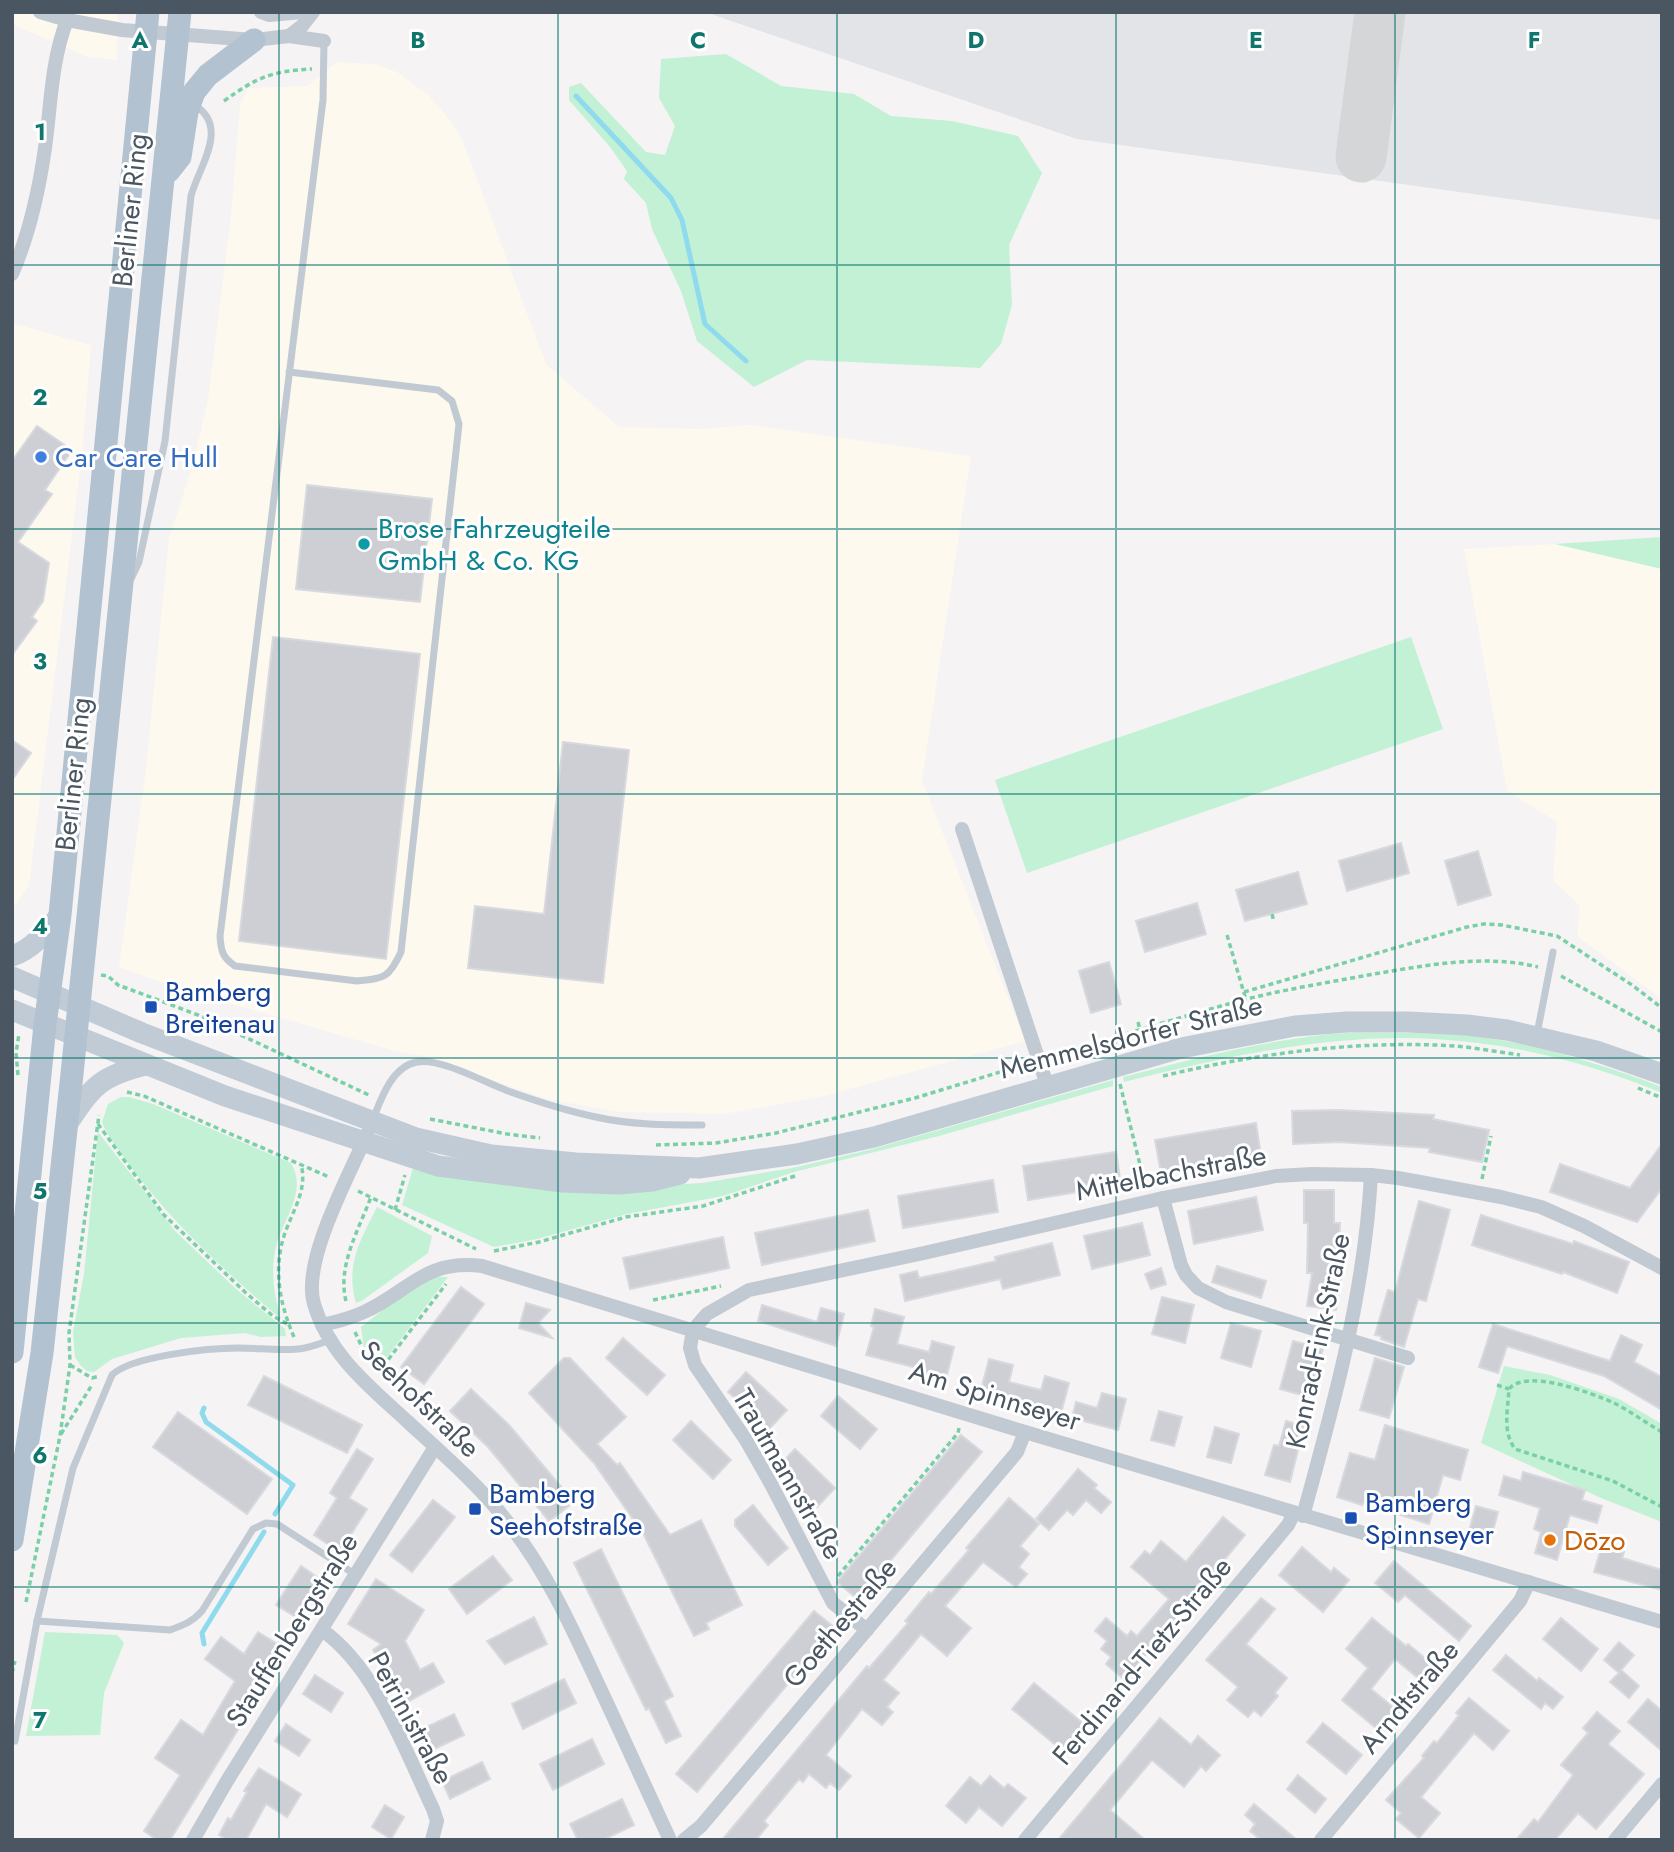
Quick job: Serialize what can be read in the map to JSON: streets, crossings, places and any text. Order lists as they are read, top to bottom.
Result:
{
  "streets": {
    "main road": ["Berliner Ring", "Memmelsdorfer Straße"],
    "street": [
      "Mittelbachstraße",
      "Konrad-Fink-Straße",
      "Am Spinnseyer",
      "Seehofstraße",
      "Trautmannstraße",
      "Goethestraße",
      "Stauffenbergstraße",
      "Ferdinand-Tietz-Straße",
      "Arndtstraße",
      "Petrinistraße"
    ]
  },
  "crossings": [
    ["Berliner Ring", "Memmelsdorfer Straße"],
    ["Memmelsdorfer Straße", "Seehofstraße"],
    ["Mittelbachstraße", "Konrad-Fink-Straße"],
    ["Mittelbachstraße", "Am Spinnseyer"],
    ["Mittelbachstraße", "Trautmannstraße"],
    ["Konrad-Fink-Straße", "Am Spinnseyer"],
    ["Konrad-Fink-Straße", "Ferdinand-Tietz-Straße"],
    ["Am Spinnseyer", "Seehofstraße"],
    ["Am Spinnseyer", "Trautmannstraße"],
    ["Am Spinnseyer", "Goethestraße"],
    ["Am Spinnseyer", "Ferdinand-Tietz-Straße"],
    ["Am Spinnseyer", "Arndtstraße"],
    ["Seehofstraße", "Stauffenbergstraße"],
    ["Trautmannstraße", "Goethestraße"],
    ["Stauffenbergstraße", "Petrinistraße"]
  ],
  "places": {
    "other": ["Car Care Hull", "Brose Fahrzeugteile GmbH & Co. KG", "Dōzo"],
    "transit": ["Bamberg Breitenau", "Bamberg Seehofstraße", "Bamberg Spinnseyer"]
  },
  "grid": {
    "columns": [
      "A",
      "B",
      "C",
      "D",
      "E",
      "F"
    ],
    "rows": [
      "1",
      "2",
      "3",
      "4",
      "5",
      "6",
      "7"
    ]
  }
}
